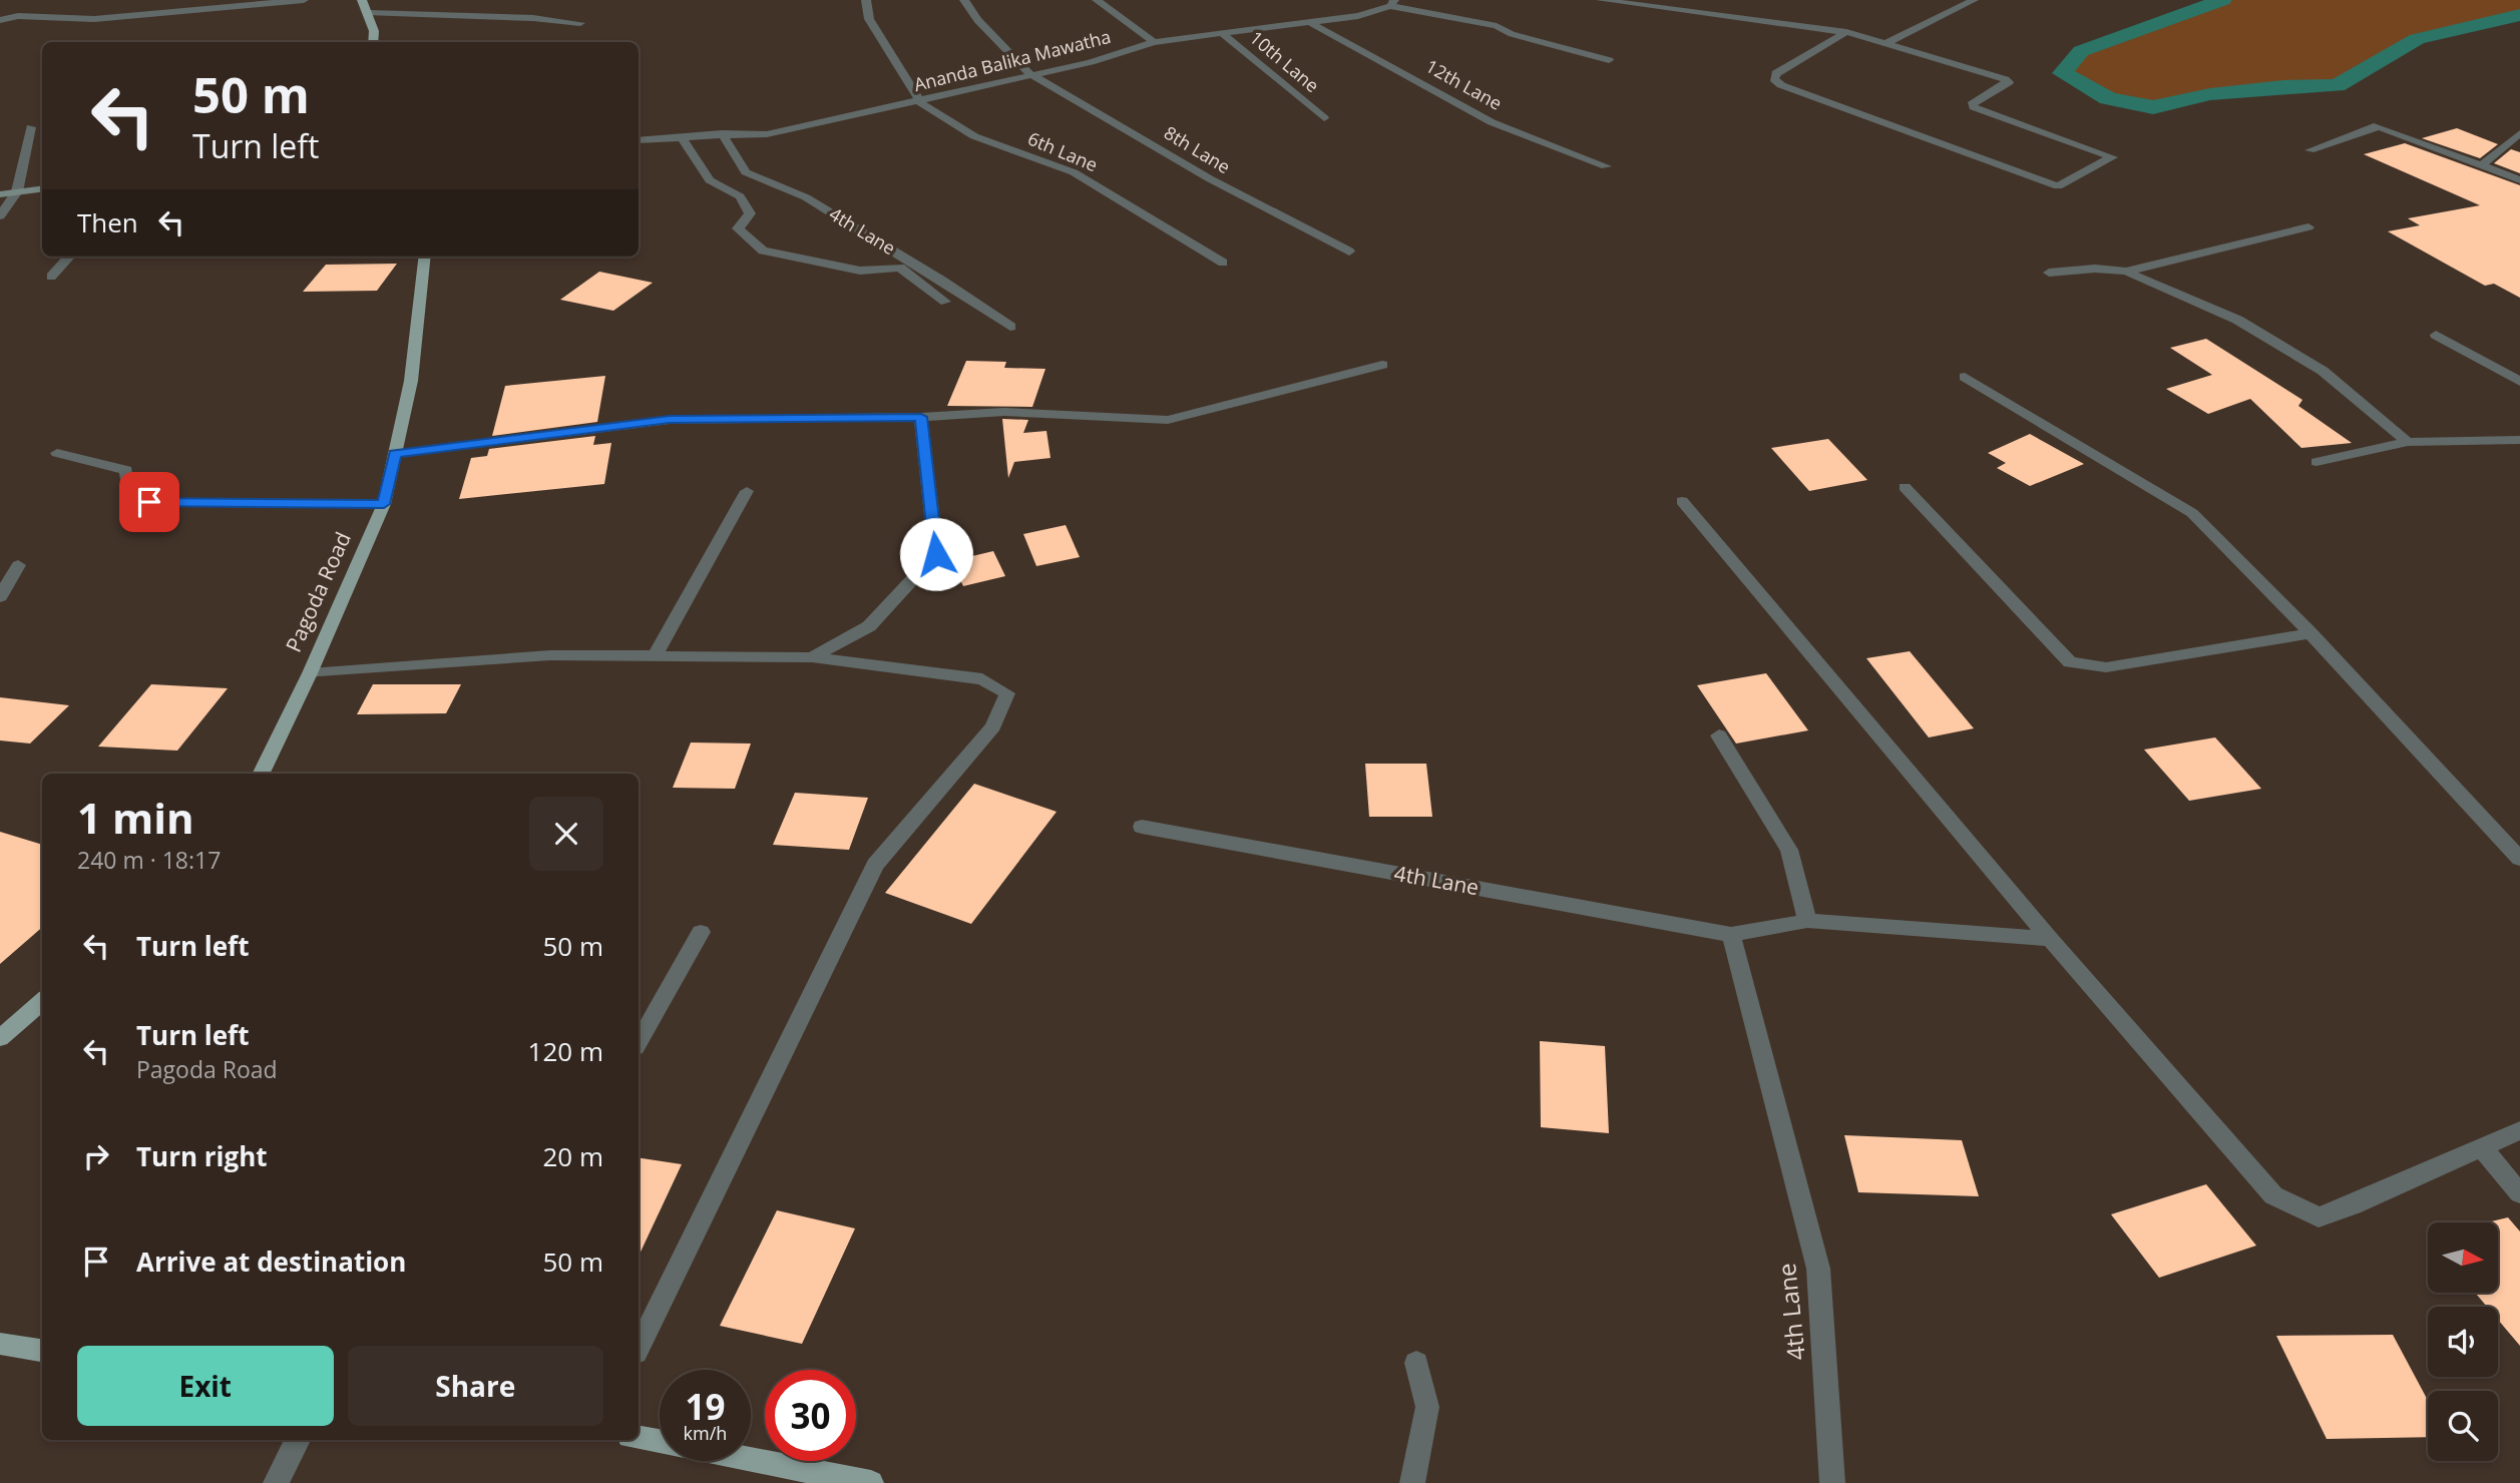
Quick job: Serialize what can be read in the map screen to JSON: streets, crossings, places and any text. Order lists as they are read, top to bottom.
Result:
{
  "streets": {
    "main road": ["Pagoda Road"],
    "street": [
      "Ananda Balika Mawatha",
      "10th Lane",
      "12th Lane",
      "8th Lane",
      "6th Lane",
      "4th Lane"
    ]
  },
  "crossings": [
    ["Ananda Balika Mawatha", "10th Lane"],
    ["Ananda Balika Mawatha", "12th Lane"],
    ["Ananda Balika Mawatha", "8th Lane"],
    ["Ananda Balika Mawatha", "6th Lane"],
    ["Ananda Balika Mawatha", "4th Lane"]
  ],
  "north": "right",
  "page": {
    "turn": ["50 m", "Turn left"],
    "then": "Then",
    "heading": ["1 min", "240 m · 18:17"],
    "list": [
      {
        "name": "Turn left",
        "value": "50 m"
      },
      {
        "name": "Turn left",
        "note": "Pagoda Road",
        "value": "120 m"
      },
      {
        "name": "Turn right",
        "value": "20 m"
      },
      {
        "name": "Arrive at destination",
        "value": "50 m"
      }
    ],
    "buttons": ["Exit", "Share"],
    "speed": "19 km/h",
    "limit": "30"
  }
}
